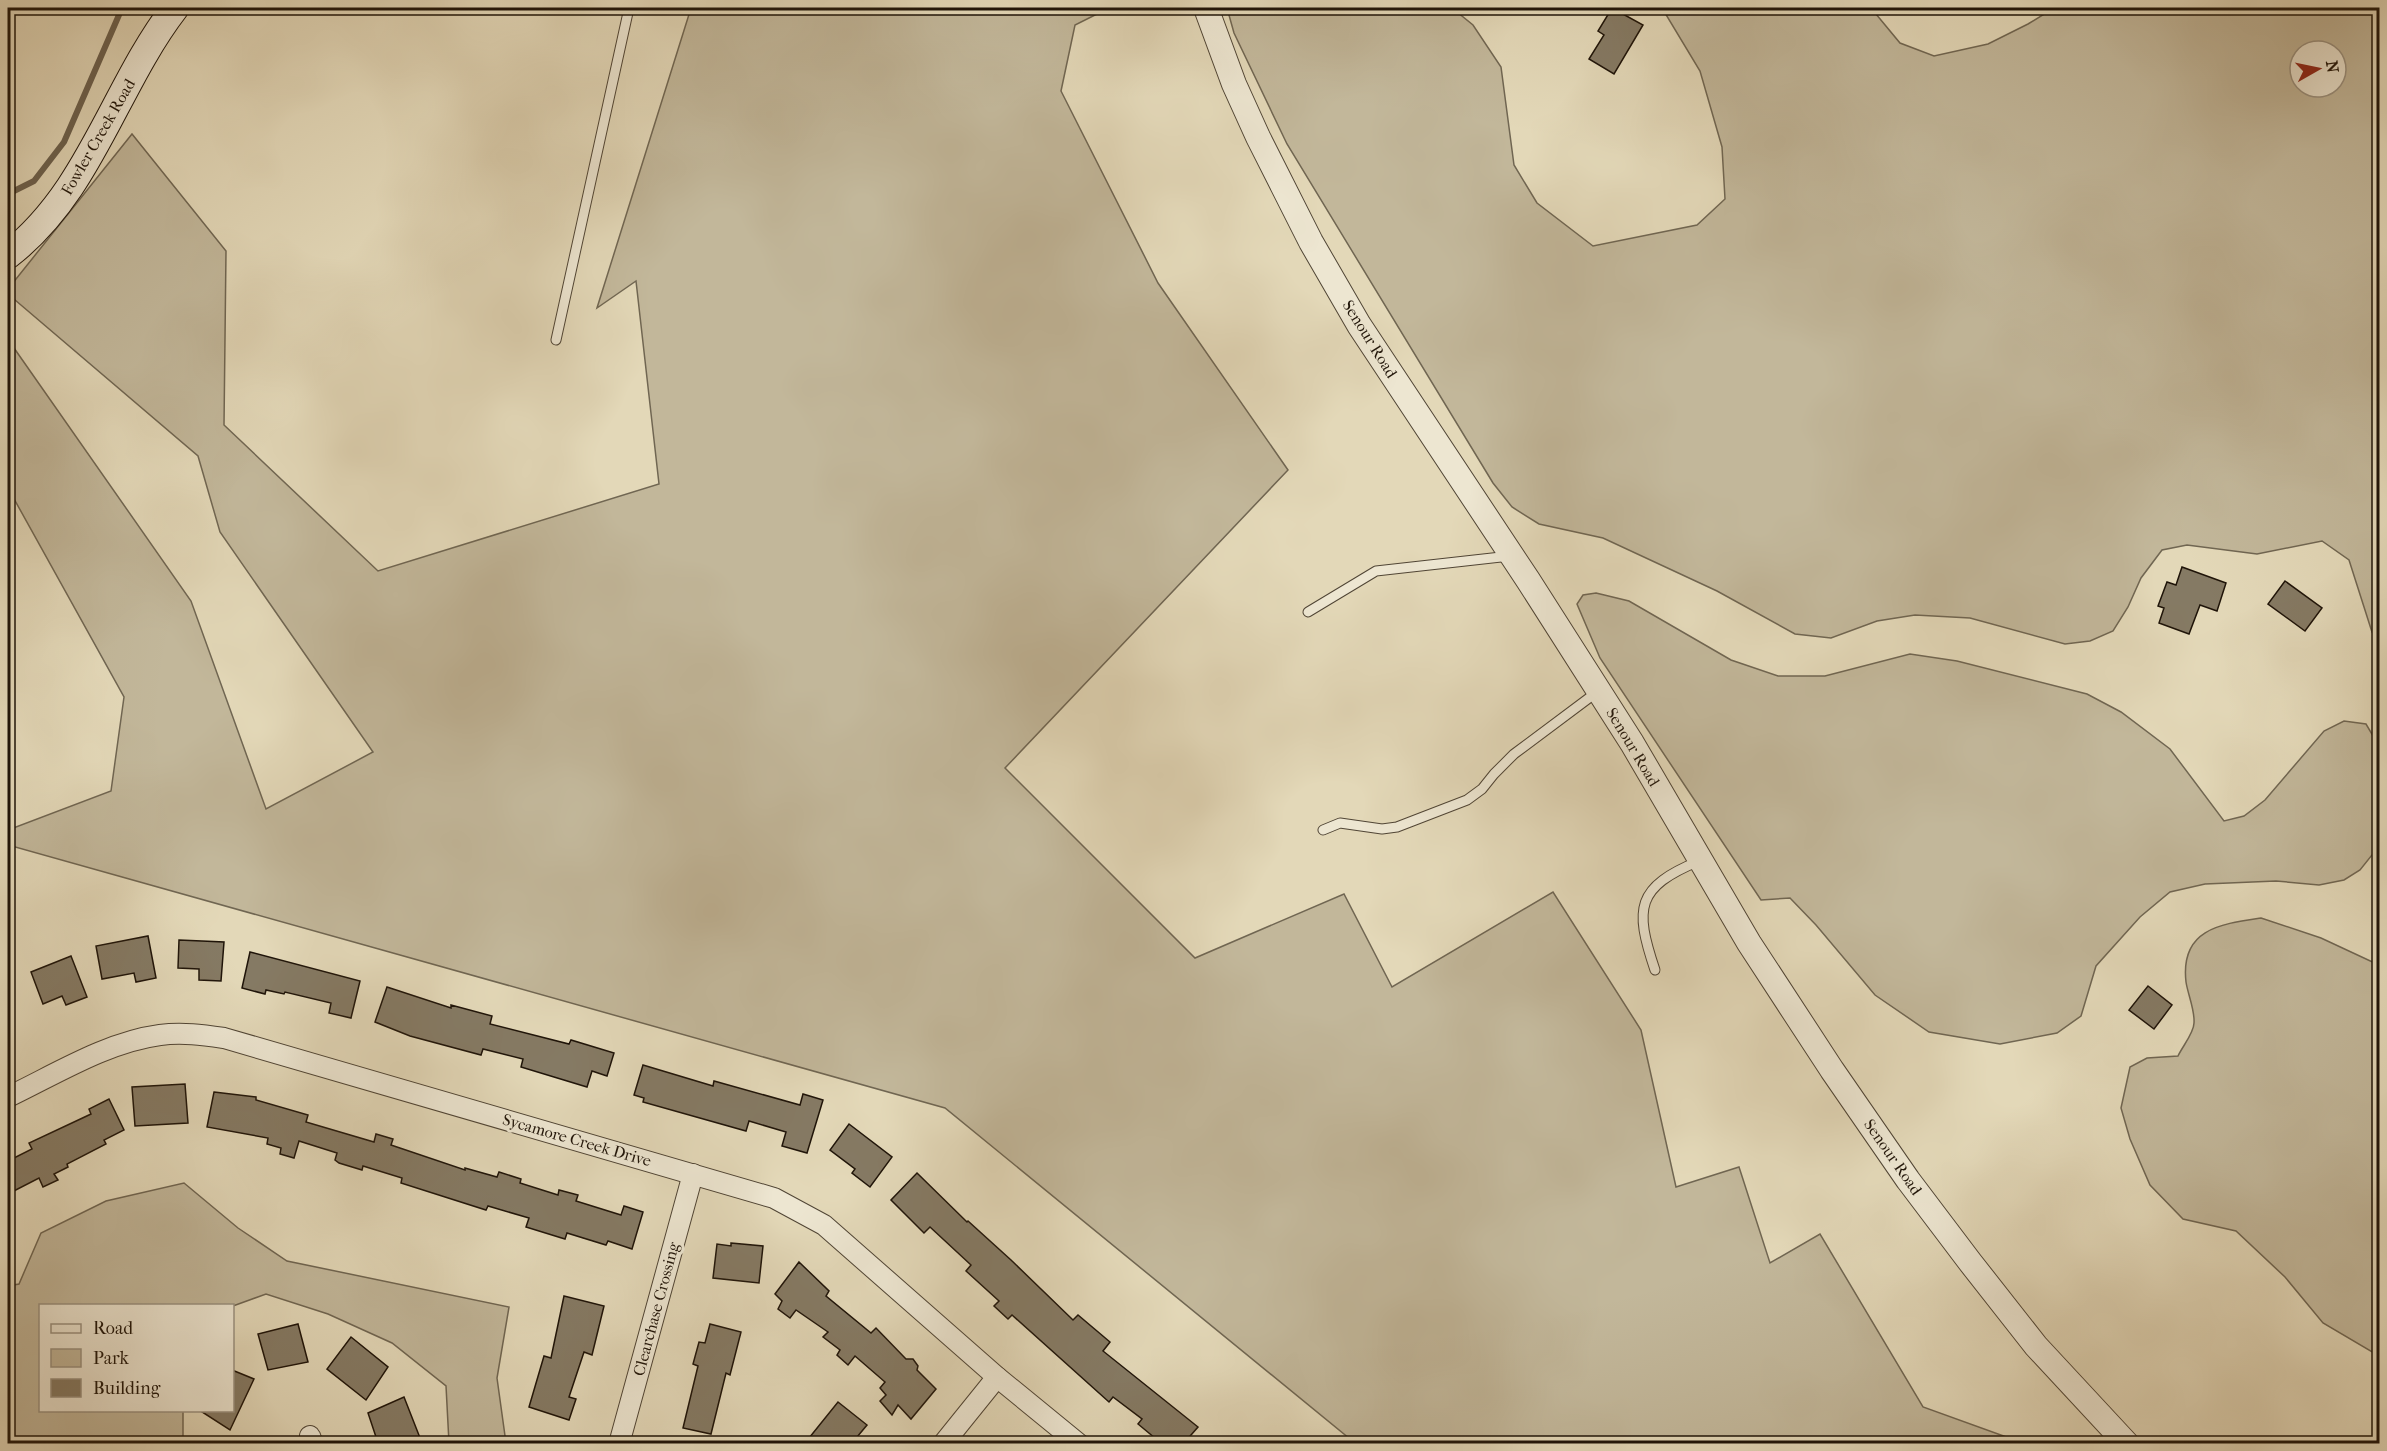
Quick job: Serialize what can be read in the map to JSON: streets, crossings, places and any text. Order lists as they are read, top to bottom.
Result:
{
  "streets": {
    "main road": ["Fowler Creek Road"],
    "street": ["Senour Road", "Sycamore Creek Drive", "Clearchase Crossing"]
  },
  "crossings": [
    ["Sycamore Creek Drive", "Clearchase Crossing"]
  ],
  "legend": ["Road", "Park", "Building"],
  "north": "right"
}
